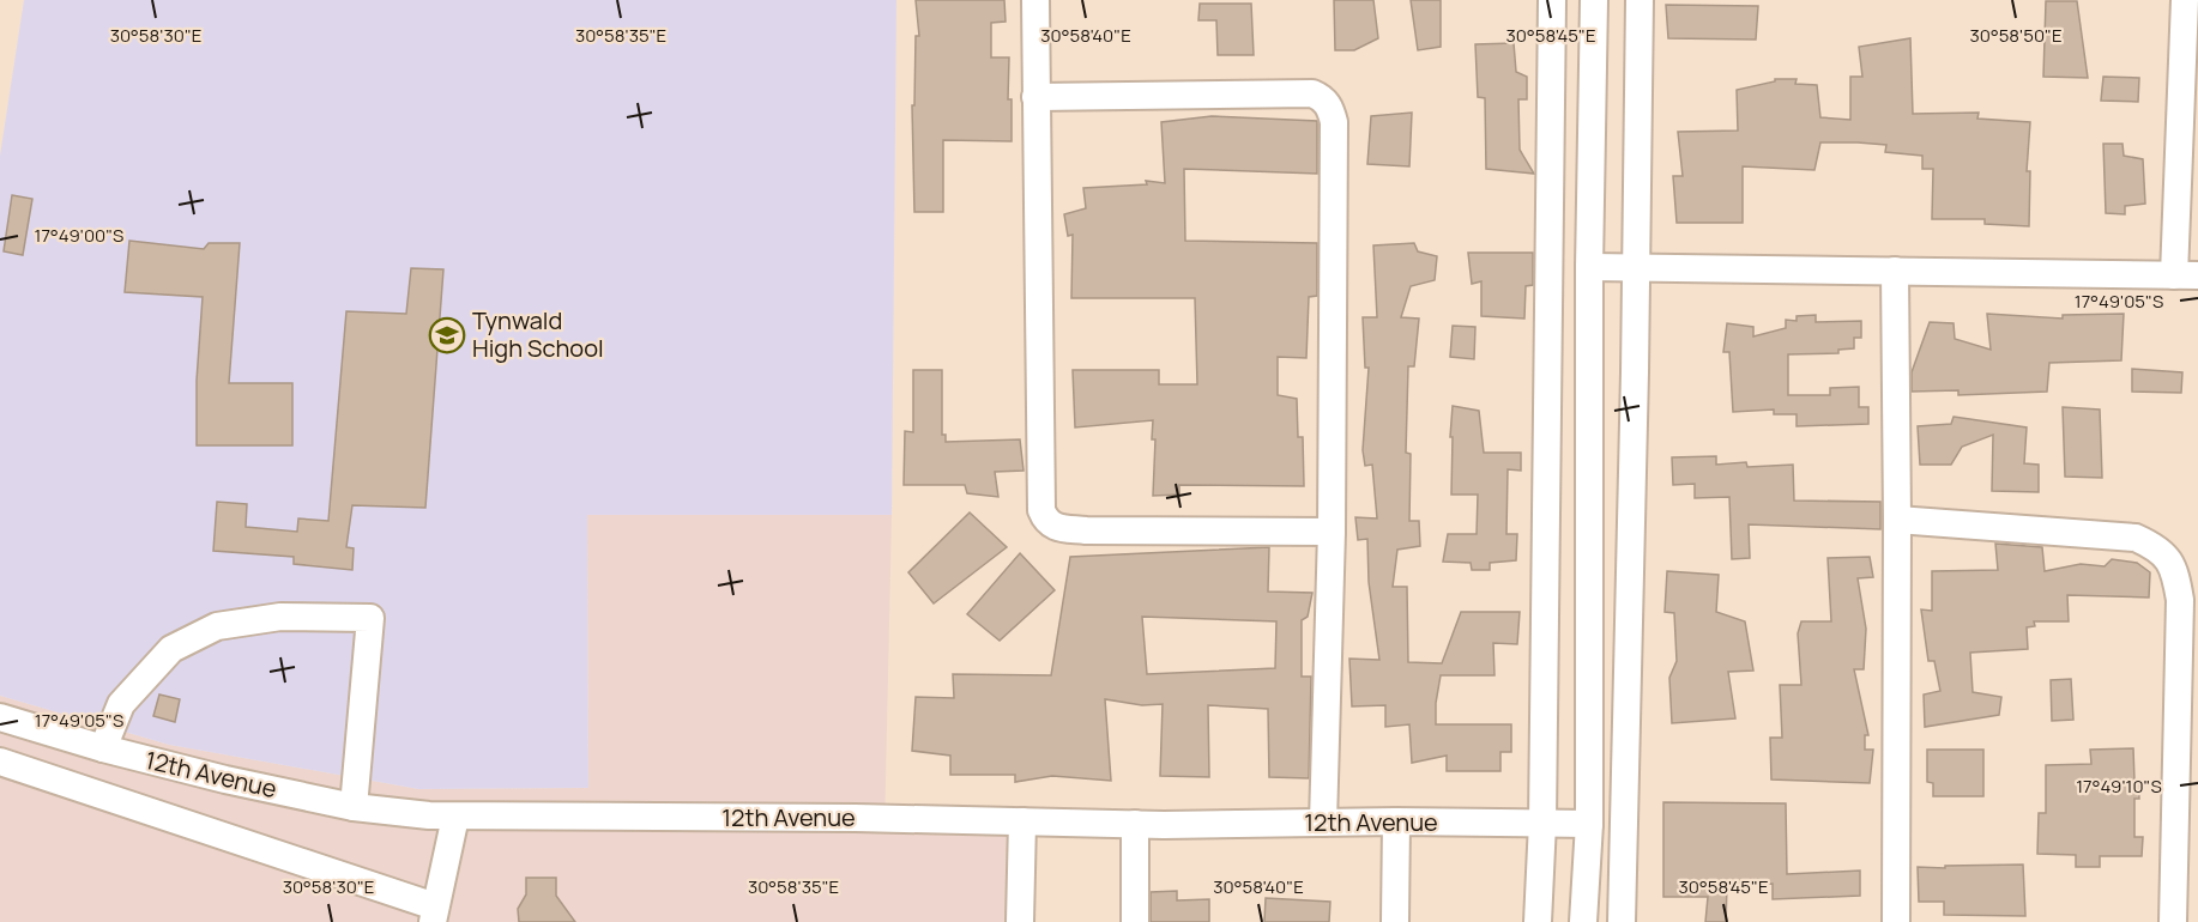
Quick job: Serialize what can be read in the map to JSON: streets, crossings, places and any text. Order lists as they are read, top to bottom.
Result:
{
  "streets": {
    "street": ["12th Avenue"]
  },
  "places": {
    "school or university": ["Tynwald High School"]
  },
  "coordinates": [
    "30°58'30\"E",
    "30°58'35\"E",
    "30°58'40\"E",
    "30°58'45\"E",
    "30°58'50\"E",
    "17°49'00\"S",
    "17°49'05\"S",
    "17°49'10\"S"
  ]
}
